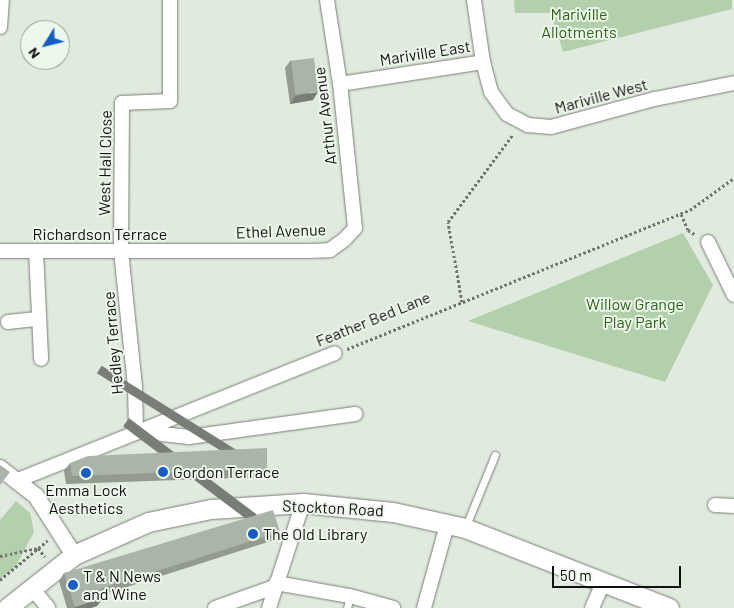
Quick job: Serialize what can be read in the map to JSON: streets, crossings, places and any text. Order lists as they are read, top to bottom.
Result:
{
  "streets": {
    "main road": ["Stockton Road"],
    "street": [
      "Mariville East",
      "Mariville West",
      "Arthur Avenue",
      "West Hall Close",
      "Ethel Avenue",
      "Richardson Terrace",
      "Feather Bed Lane",
      "Hedley Terrace"
    ]
  },
  "crossings": [
    ["Mariville East", "Mariville West"],
    ["Mariville East", "Arthur Avenue"],
    ["Arthur Avenue", "Ethel Avenue"],
    ["West Hall Close", "Richardson Terrace"],
    ["West Hall Close", "Hedley Terrace"],
    ["Ethel Avenue", "Richardson Terrace"],
    ["Richardson Terrace", "Hedley Terrace"],
    ["Feather Bed Lane", "Hedley Terrace"]
  ],
  "parks": ["Mariville Allotments", "Willow Grange Play Park"],
  "places": [
    "Gordon Terrace",
    "Emma Lock Aesthetics",
    "The Old Library",
    "T & N News and Wine"
  ],
  "scale_bar": "50 m",
  "north": "bottom left"
}
